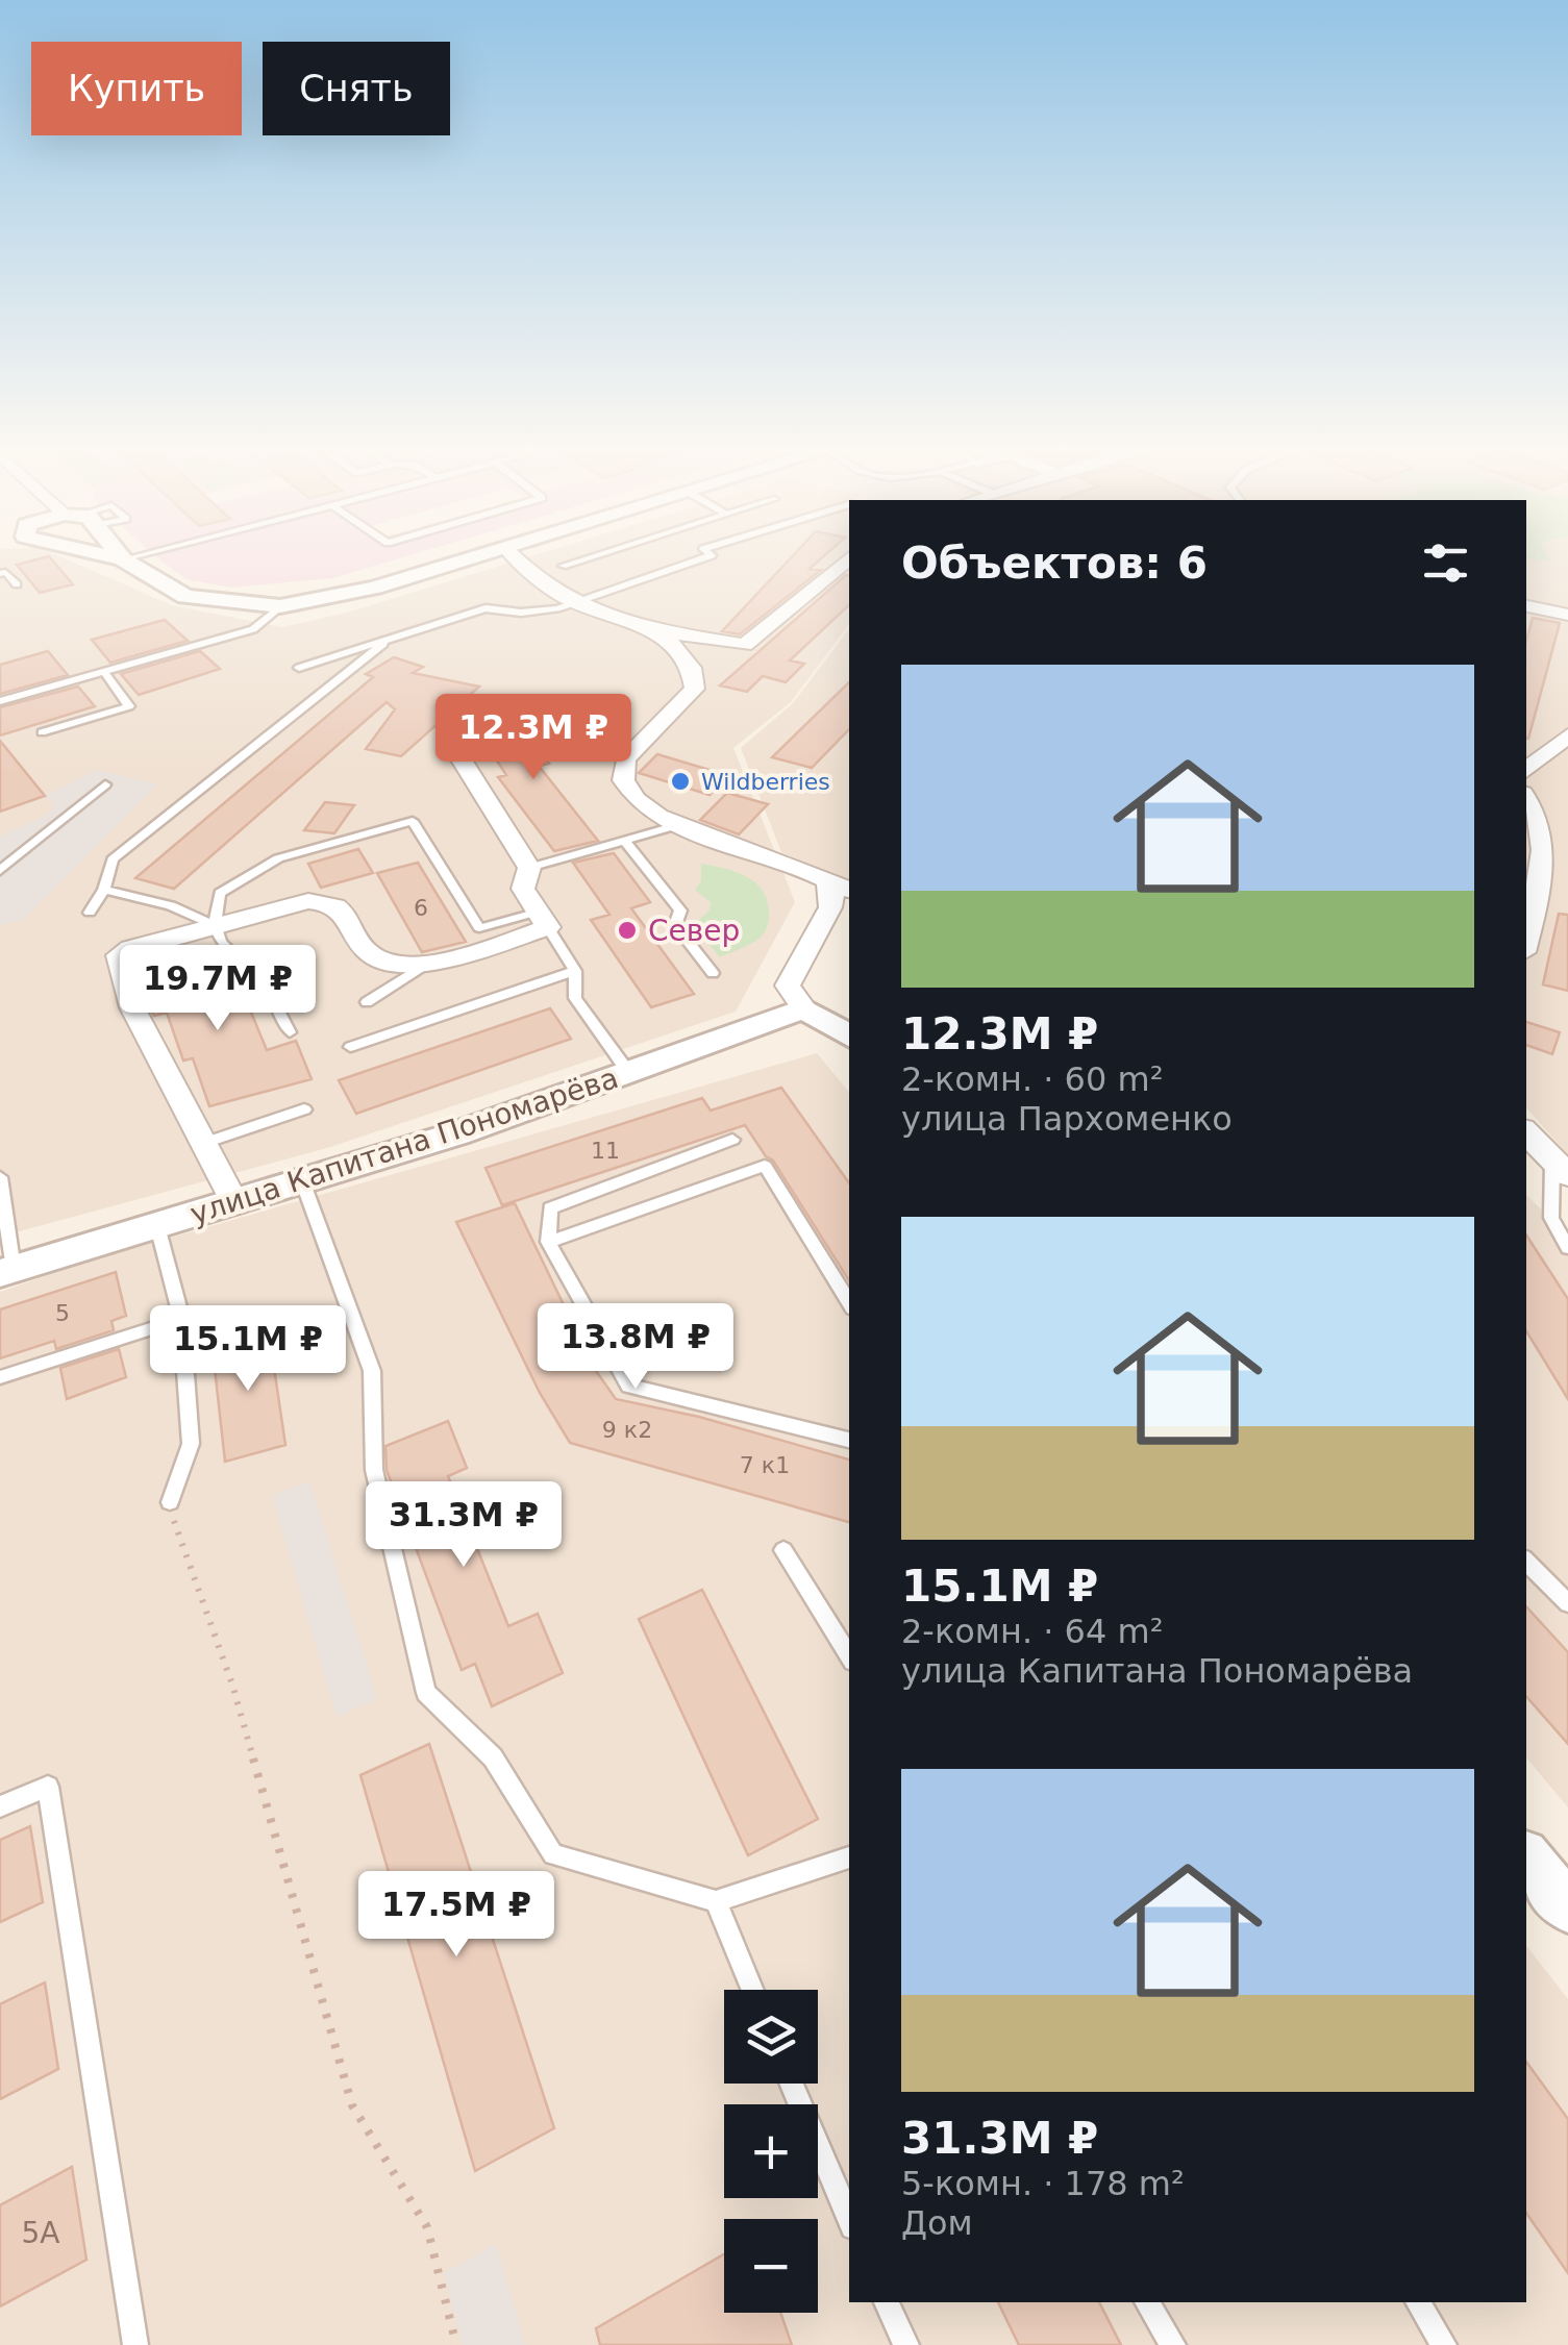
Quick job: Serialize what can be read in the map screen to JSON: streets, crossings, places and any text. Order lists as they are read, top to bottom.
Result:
{
  "streets": {
    "street": ["улица Капитана Пономарёва"]
  },
  "places": ["Wildberries", "Север"],
  "house_numbers": [
    "6",
    "11",
    "5",
    "9 к2",
    "7 к1",
    "5А"
  ],
  "page": {
    "chip": ["Купить", "Снять"],
    "heading": "Объектов: 6",
    "list": [
      {
        "name": "12.3M ₽",
        "note": "2-комн. · 60 m² · улица Пархоменко"
      },
      {
        "name": "15.1M ₽",
        "note": "2-комн. · 64 m² · улица Капитана Пономарёва"
      },
      {
        "name": "31.3M ₽",
        "note": "5-комн. · 178 m² · Дом"
      }
    ],
    "price": [
      "12.3M ₽",
      "19.7M ₽",
      "13.8M ₽",
      "15.1M ₽",
      "31.3M ₽",
      "17.5M ₽"
    ],
    "map_buttons": ["+", "−"]
  }
}
